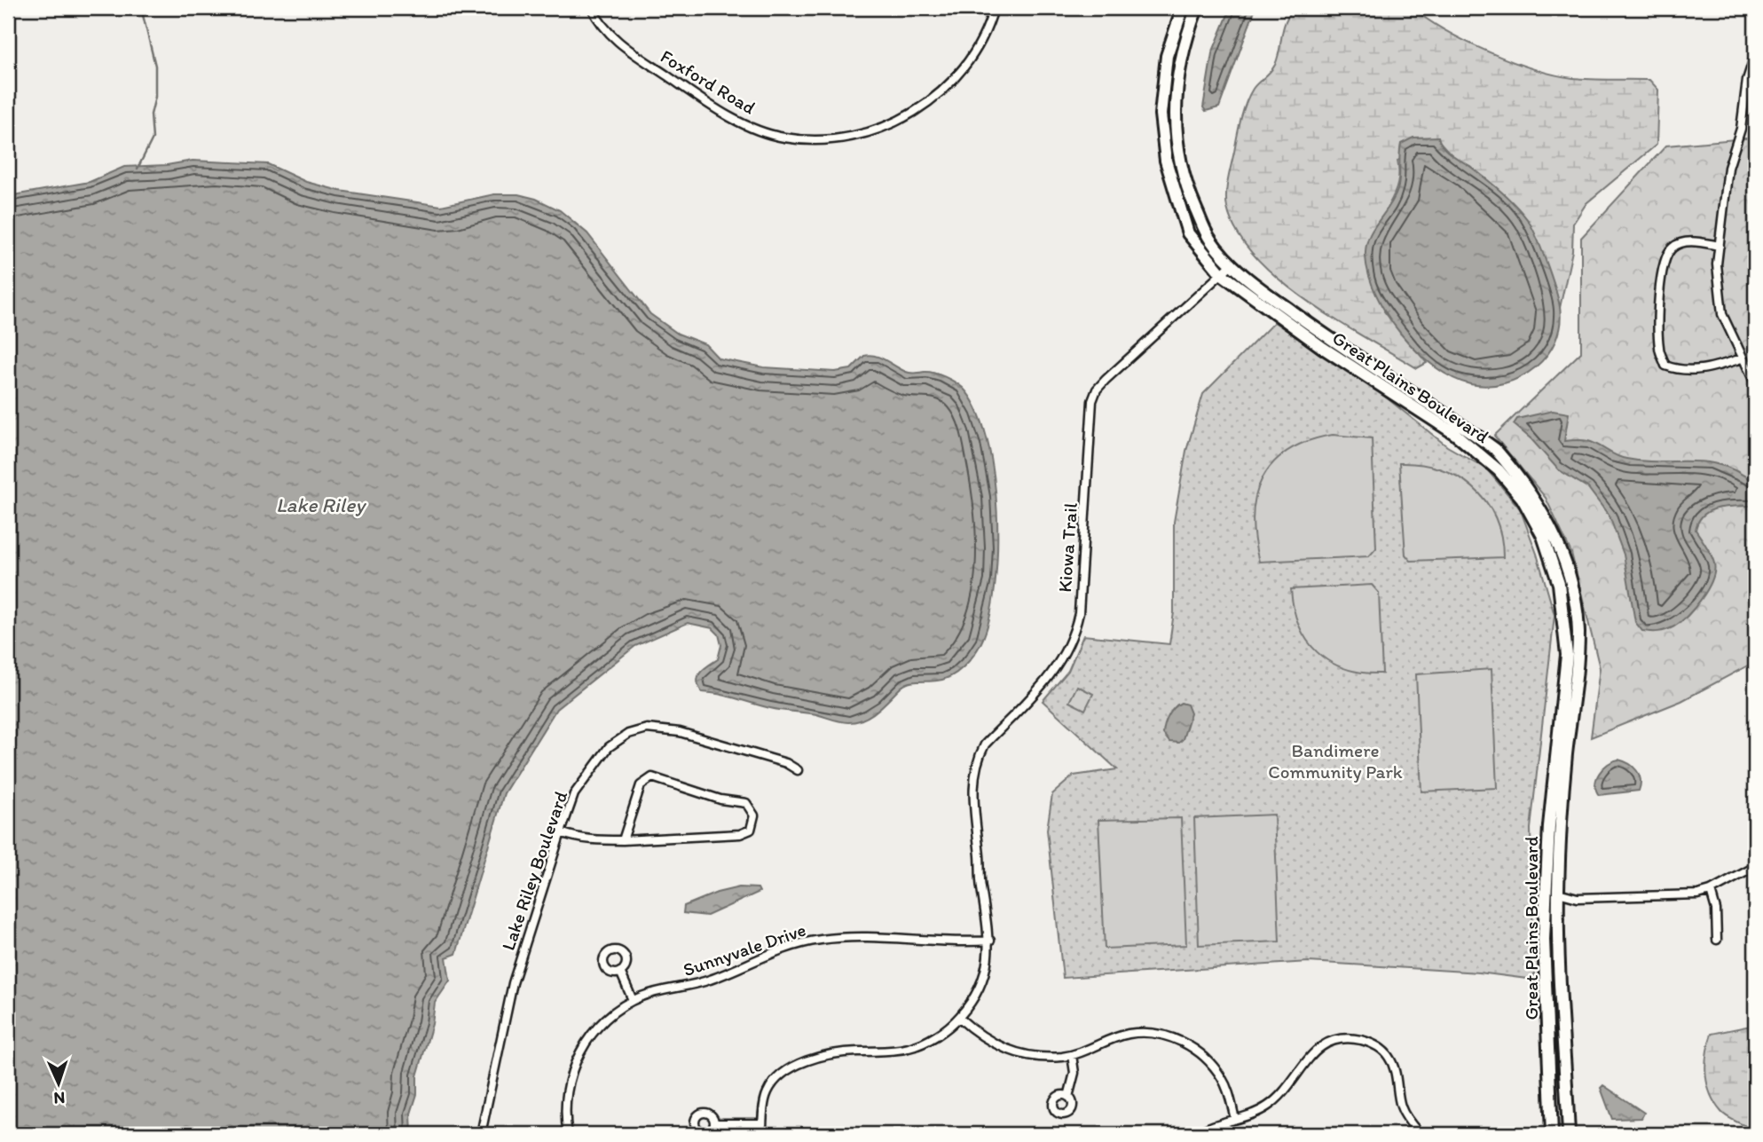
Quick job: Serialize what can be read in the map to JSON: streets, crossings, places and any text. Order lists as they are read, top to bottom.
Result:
{
  "streets": {
    "main road": ["Great Plains Boulevard"],
    "street": [
      "Foxford Road",
      "Kiowa Trail",
      "Lake Riley Boulevard",
      "Sunnyvale Drive"
    ]
  },
  "crossings": [
    ["Great Plains Boulevard", "Kiowa Trail"],
    ["Kiowa Trail", "Sunnyvale Drive"]
  ],
  "water": ["Lake Riley"],
  "parks": ["Bandimere Community Park"],
  "north": "bottom"
}
